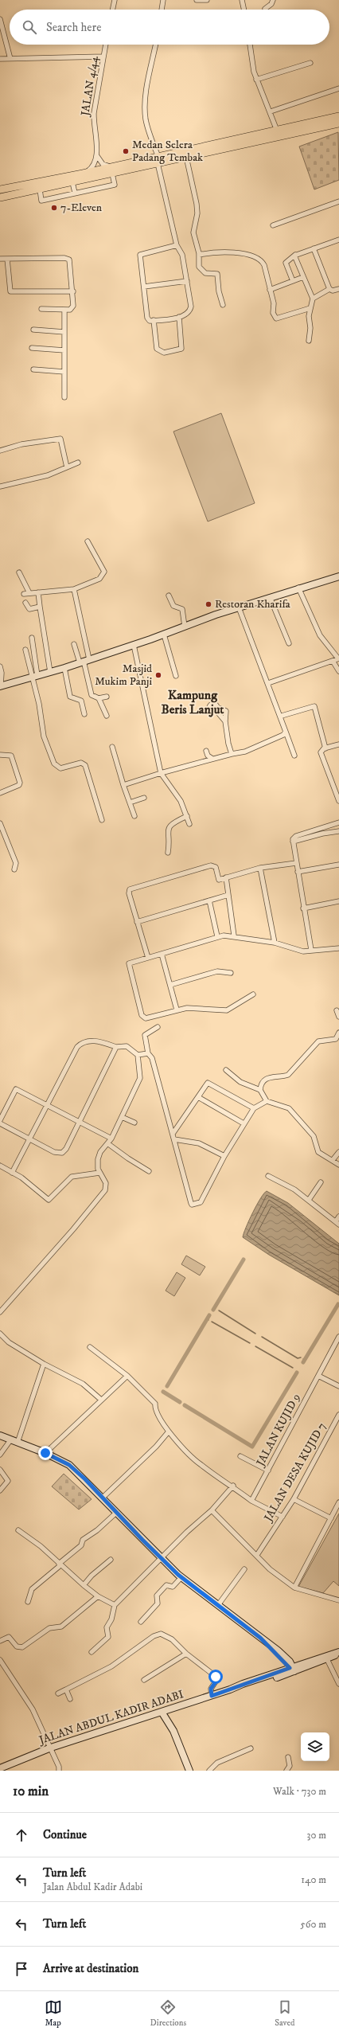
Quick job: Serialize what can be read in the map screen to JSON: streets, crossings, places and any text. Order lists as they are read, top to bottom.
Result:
{
  "streets": {
    "main road": ["JALAN ABDUL KADIR ADABI"],
    "street": ["JALAN 4/44", "JALAN KUJID 9", "JALAN DESA KUJID 7"]
  },
  "districts": ["Kampung Beris Lanjut"],
  "places": [
    "Medan Selera Padang Tembak",
    "7-Eleven",
    "Restoran Kharifa",
    "Masjid Mukim Panji"
  ],
  "page": {
    "search": "Search here",
    "heading": ["10 min", "Walk · 730 m"],
    "list": [
      ["Continue", "30 m"],
      ["Turn left", "Jalan Abdul Kadir Adabi", "140 m"],
      ["Turn left", "560 m"],
      "Arrive at destination"
    ],
    "nav": ["Map", "Directions", "Saved"]
  }
}
